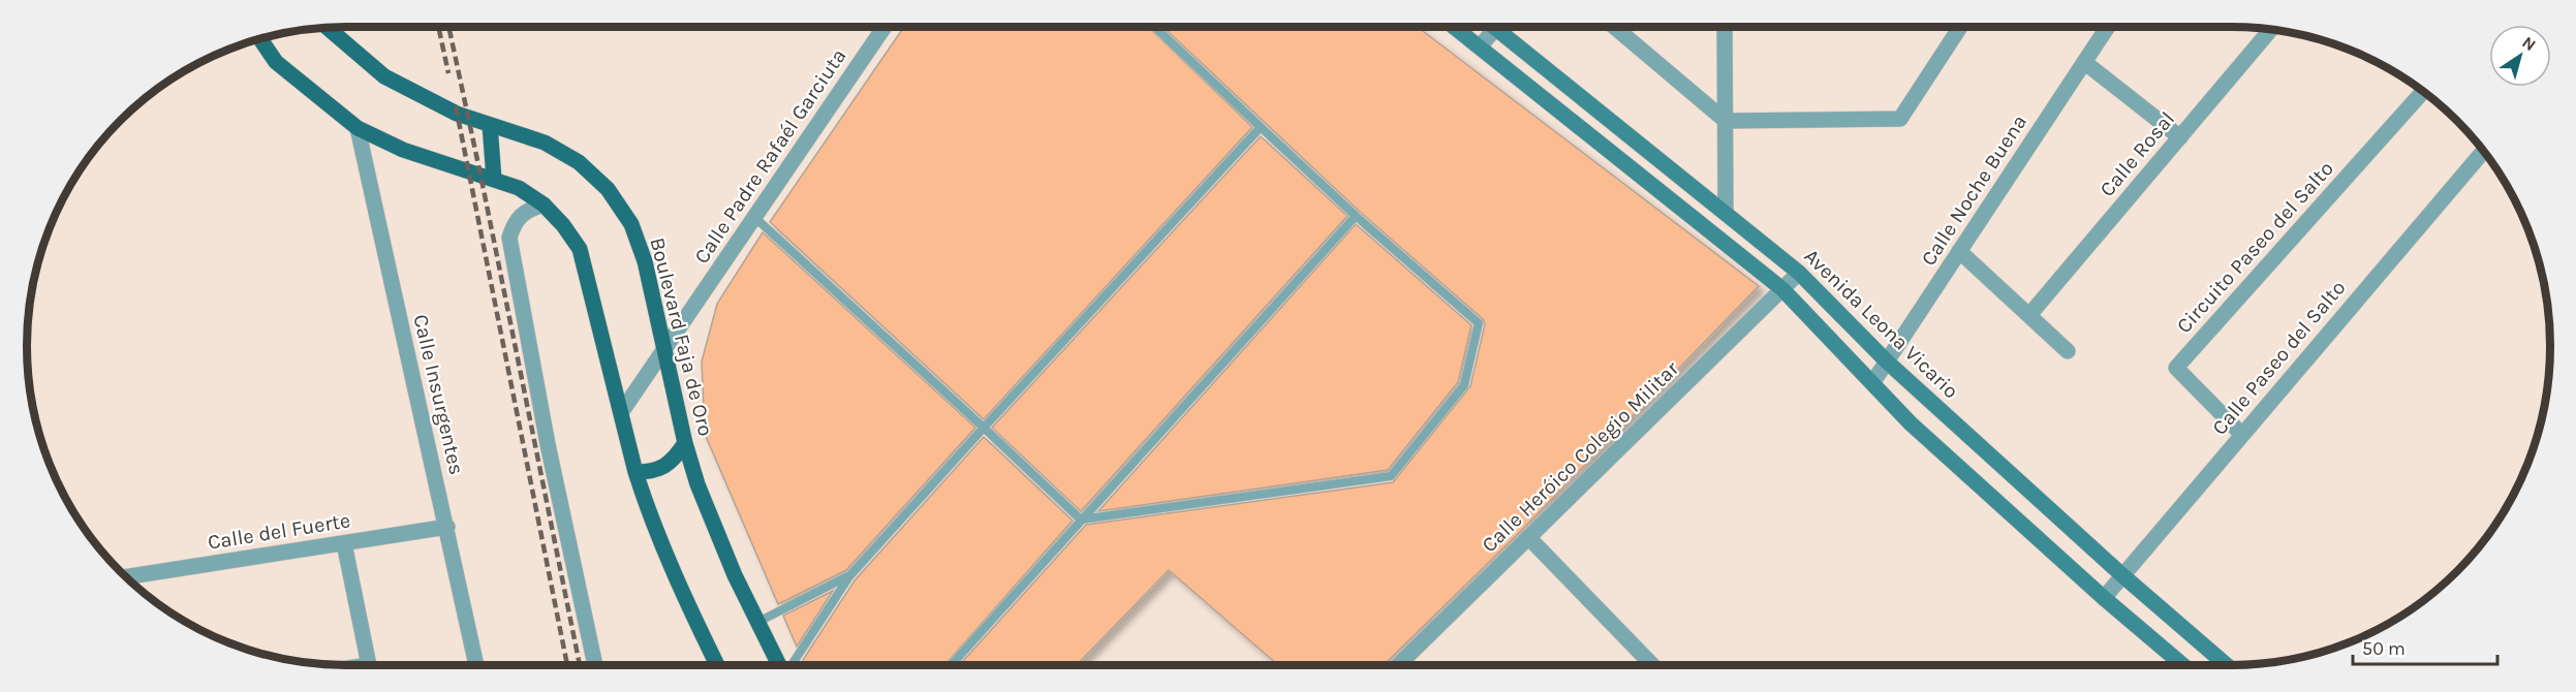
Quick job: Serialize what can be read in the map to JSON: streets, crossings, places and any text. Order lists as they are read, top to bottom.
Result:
{
  "streets": {
    "main road": ["Boulevard Faja de Oro"],
    "street": [
      "Calle Rosal",
      "Calle Padre Rafaél Garciuta",
      "Calle Noche Buena",
      "Circuito Paseo del Salto",
      "Avenida Leona Vicario",
      "Calle Paseo del Salto",
      "Calle Insurgentes",
      "Calle Heróico Colegio Militar",
      "Calle del Fuerte"
    ]
  },
  "crossings": [
    ["Calle Padre Rafaél Garciuta", "Boulevard Faja de Oro"],
    ["Calle Noche Buena", "Avenida Leona Vicario"],
    ["Circuito Paseo del Salto", "Calle Paseo del Salto"],
    ["Avenida Leona Vicario", "Calle Paseo del Salto"],
    ["Avenida Leona Vicario", "Calle Heróico Colegio Militar"],
    ["Calle Insurgentes", "Calle del Fuerte"]
  ],
  "scale_bar": "50 m",
  "north": "top right"
}
